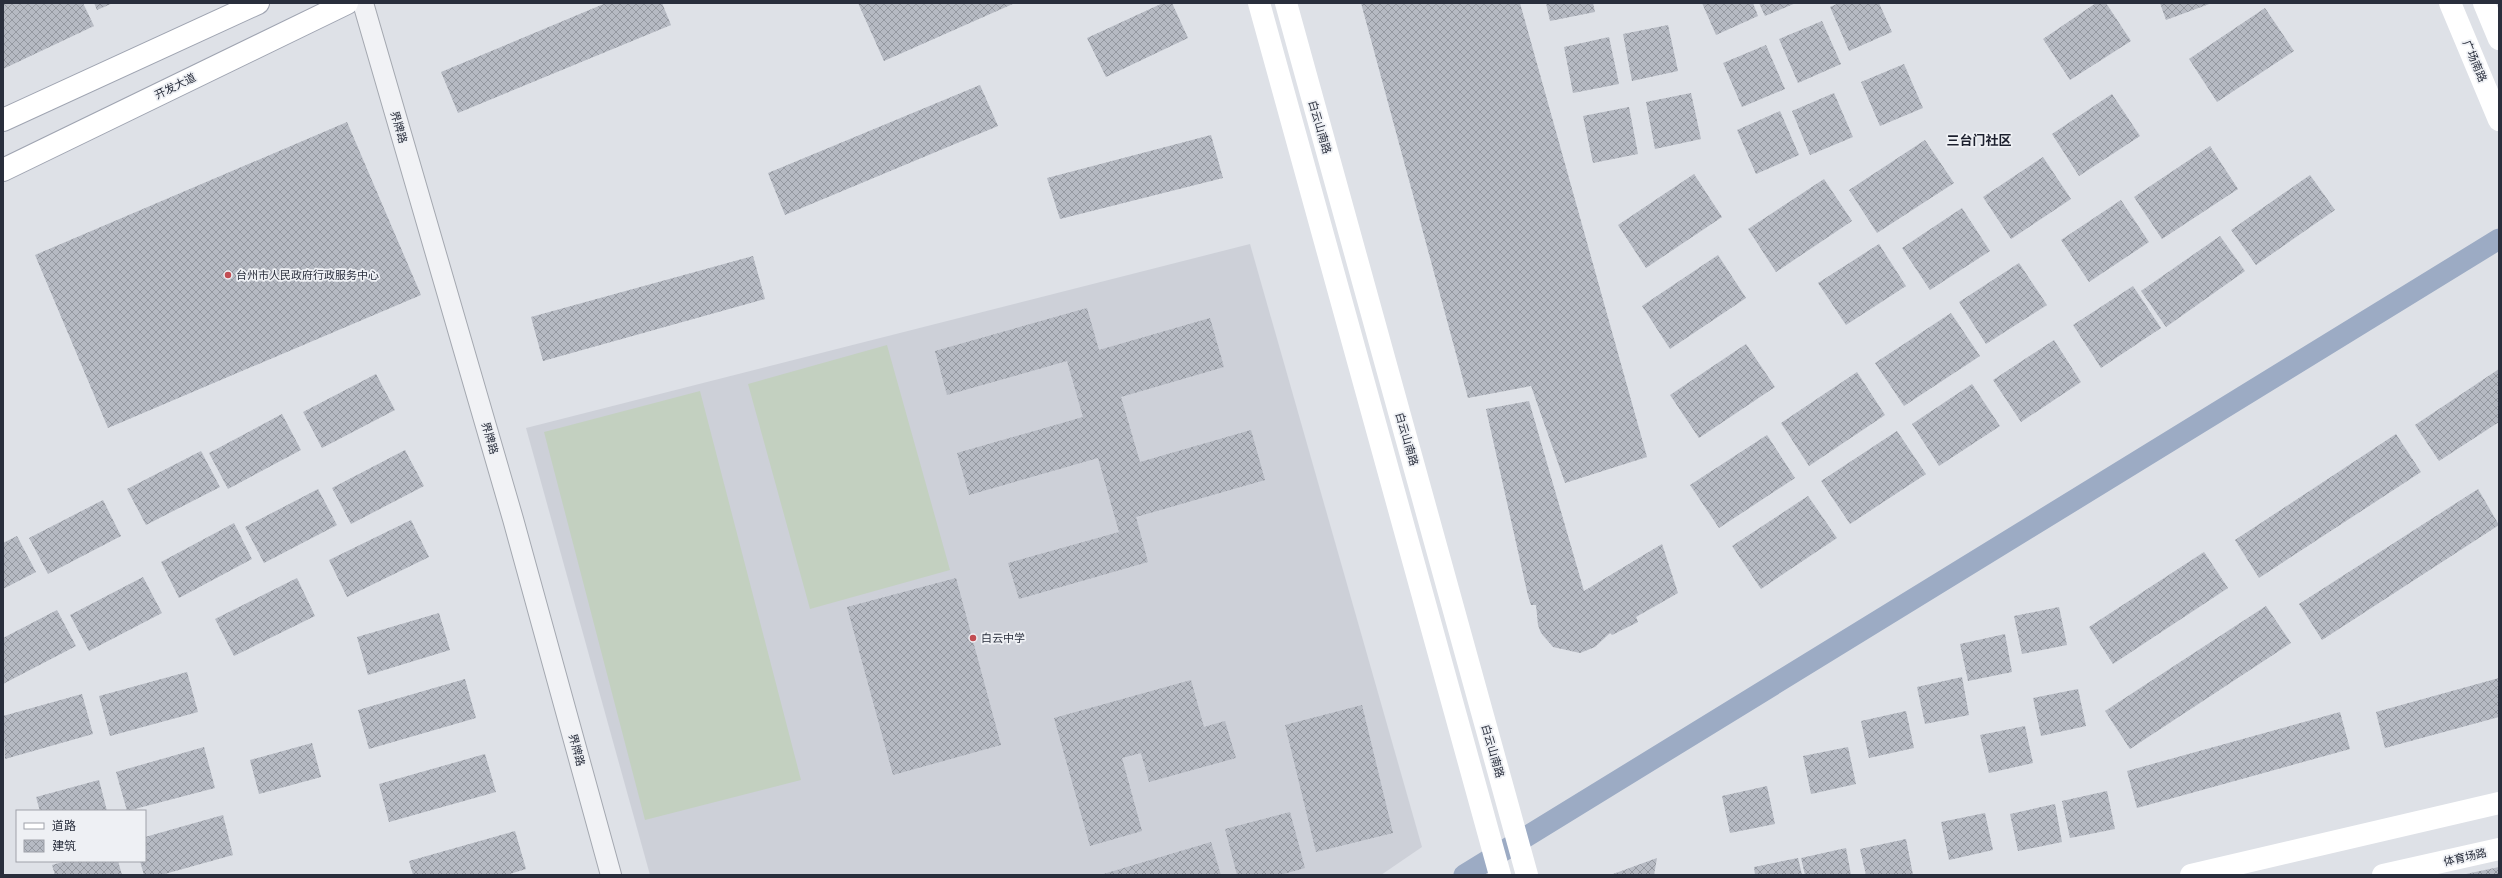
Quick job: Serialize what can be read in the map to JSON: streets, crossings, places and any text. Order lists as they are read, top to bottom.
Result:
{
  "streets": {
    "main road": [
      "广场南路",
      "开发大道",
      "白云山南路",
      "体育场路"
    ],
    "street": ["界牌路"]
  },
  "districts": ["三台门社区"],
  "places": ["台州市人民政府行政服务中心", "白云中学"],
  "legend": ["道路", "建筑"]
}
